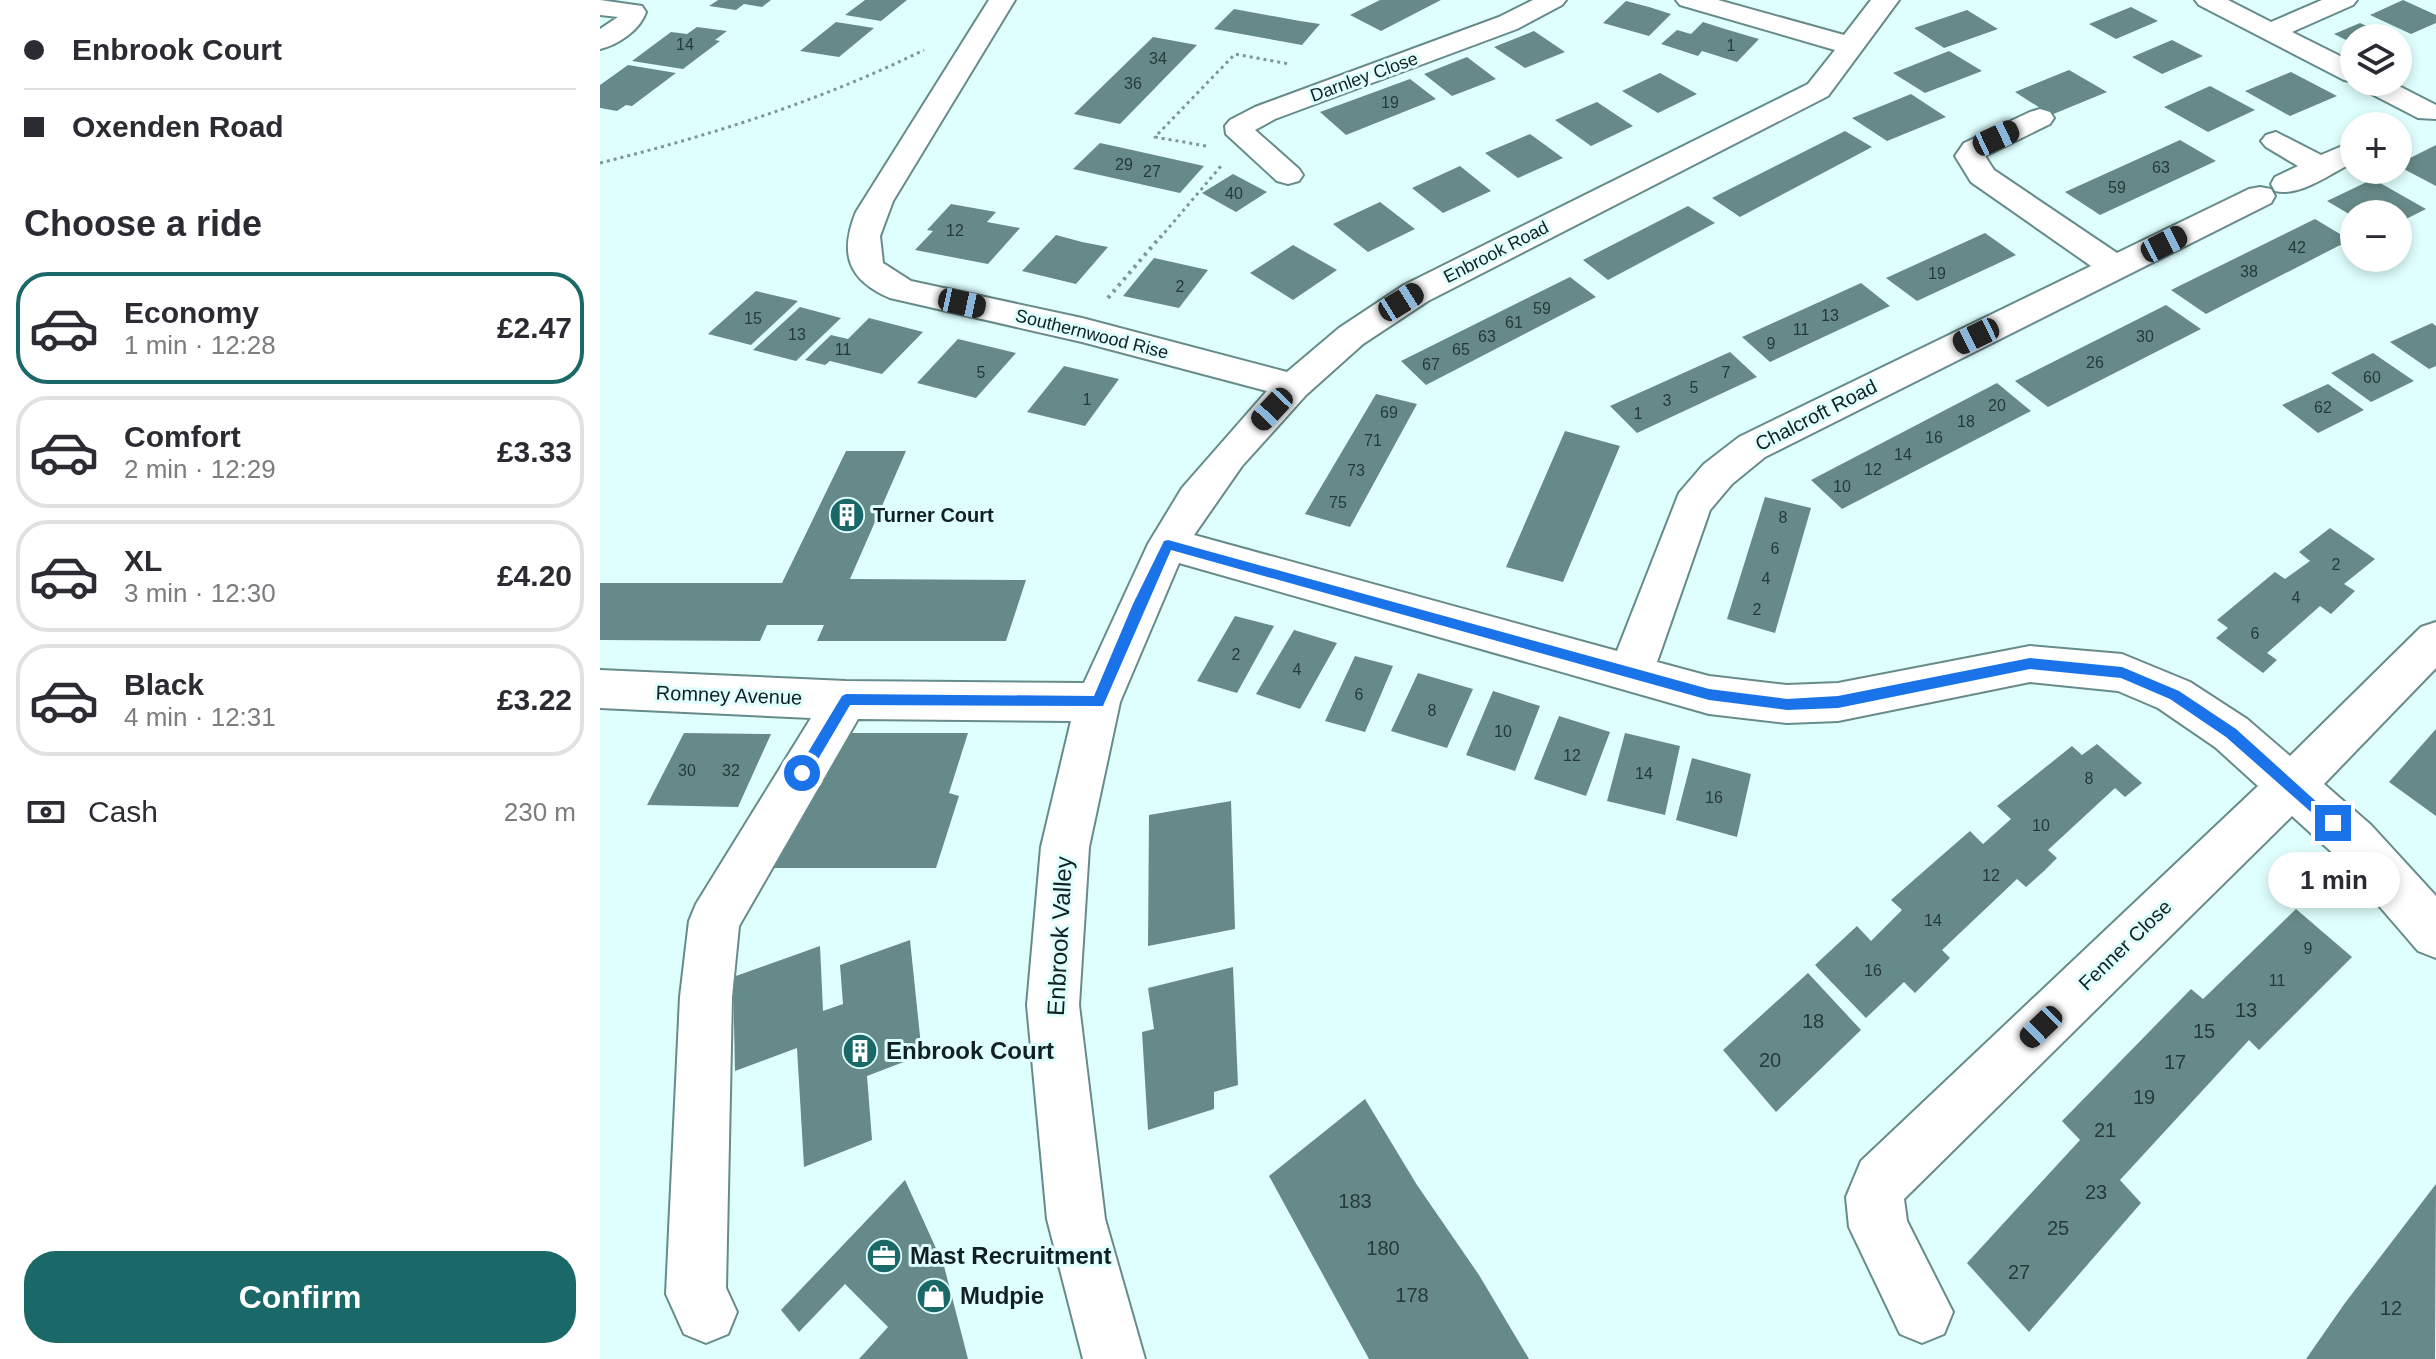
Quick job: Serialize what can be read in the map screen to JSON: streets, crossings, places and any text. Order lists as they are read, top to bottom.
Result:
{
  "streets": {
    "street": [
      "Darnley Close",
      "Enbrook Road",
      "Southernwood Rise",
      "Chalcroft Road",
      "Romney Avenue",
      "Enbrook Valley",
      "Fenner Close"
    ]
  },
  "crossings": [
    ["Enbrook Road", "Southernwood Rise"],
    ["Enbrook Road", "Romney Avenue"],
    ["Enbrook Road", "Enbrook Valley"],
    ["Romney Avenue", "Enbrook Valley"]
  ],
  "places": {
    "building": ["Turner Court", "Enbrook Court"],
    "office": ["Mast Recruitment"],
    "shop": ["Mudpie"]
  },
  "house_numbers": [
    "14",
    "1",
    "34",
    "36",
    "19",
    "29",
    "63",
    "27",
    "59",
    "40",
    "12",
    "42",
    "38",
    "19",
    "2",
    "59",
    "13",
    "15",
    "61",
    "11",
    "13",
    "63",
    "30",
    "9",
    "11",
    "65",
    "26",
    "67",
    "5",
    "7",
    "60",
    "5",
    "1",
    "3",
    "20",
    "62",
    "69",
    "1",
    "18",
    "16",
    "71",
    "14",
    "12",
    "73",
    "10",
    "75",
    "8",
    "6",
    "2",
    "4",
    "4",
    "2",
    "6",
    "2",
    "4",
    "6",
    "8",
    "10",
    "12",
    "30",
    "32",
    "14",
    "8",
    "16",
    "10",
    "12",
    "14",
    "9",
    "16",
    "11",
    "13",
    "18",
    "15",
    "20",
    "17",
    "19",
    "21",
    "23",
    "183",
    "25",
    "180",
    "27",
    "178",
    "12"
  ],
  "page": {
    "banner": ["Enbrook Court", "Oxenden Road"],
    "map_buttons": ["+", "−"],
    "heading": "Choose a ride",
    "list": [
      {
        "name": "Economy",
        "note": "1 min · 12:28",
        "value": "£2.47"
      },
      {
        "name": "Comfort",
        "note": "2 min · 12:29",
        "value": "£3.33"
      },
      {
        "name": "XL",
        "note": "3 min · 12:30",
        "value": "£4.20"
      },
      {
        "name": "Black",
        "note": "4 min · 12:31",
        "value": "£3.22"
      }
    ],
    "pay": ["Cash", "230 m"],
    "bubble": "1 min",
    "buttons": "Confirm"
  }
}
